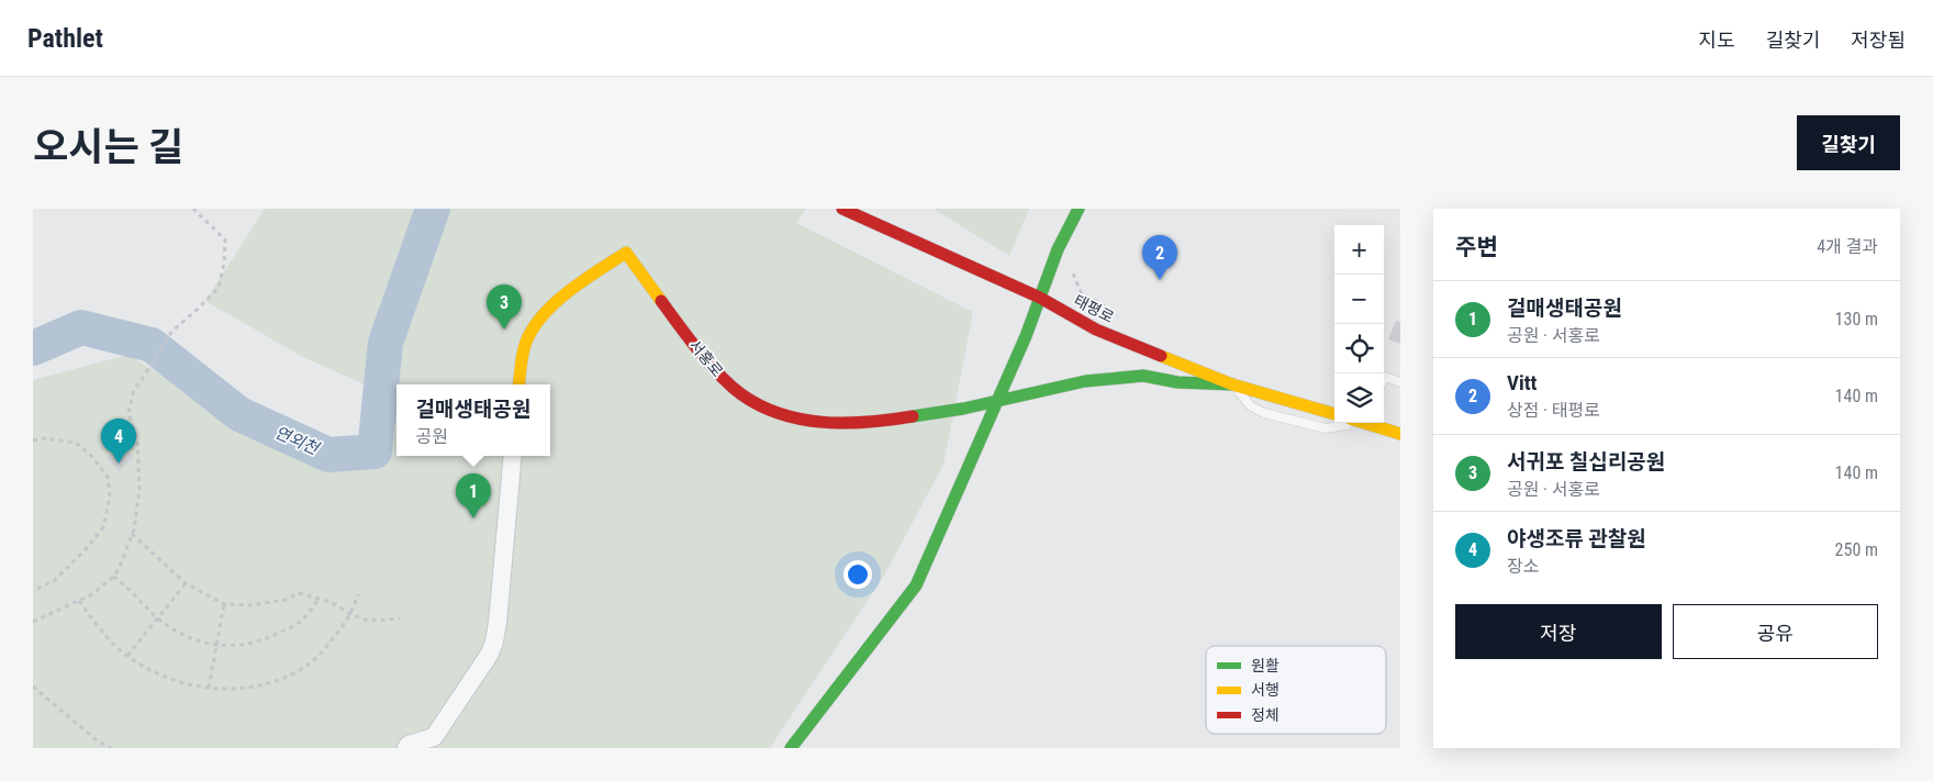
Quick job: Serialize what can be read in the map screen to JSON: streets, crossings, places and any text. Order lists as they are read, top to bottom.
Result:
{
  "streets": {
    "street": ["태평로", "서홍로"]
  },
  "water": ["연외천"],
  "legend": ["원활", "서행", "정체"],
  "page": {
    "header": "Pathlet",
    "nav": ["지도", "길찾기", "저장됨"],
    "title": "오시는 길",
    "buttons": [
      "길찾기",
      ["저장", "공유"]
    ],
    "heading": ["주변", "4개 결과"],
    "map_buttons": ["+", "−"],
    "pins": [
      "2",
      "3",
      "4",
      "1"
    ],
    "list": [
      {
        "mark": "1",
        "name": "걸매생태공원",
        "note": "공원 · 서홍로",
        "value": "130 m"
      },
      {
        "mark": "2",
        "name": "Vitt",
        "note": "상점 · 태평로",
        "value": "140 m"
      },
      {
        "mark": "3",
        "name": "서귀포 칠십리공원",
        "note": "공원 · 서홍로",
        "value": "140 m"
      },
      {
        "mark": "4",
        "name": "야생조류 관찰원",
        "note": "장소",
        "value": "250 m"
      }
    ],
    "popup": ["걸매생태공원", "공원"]
  }
}
